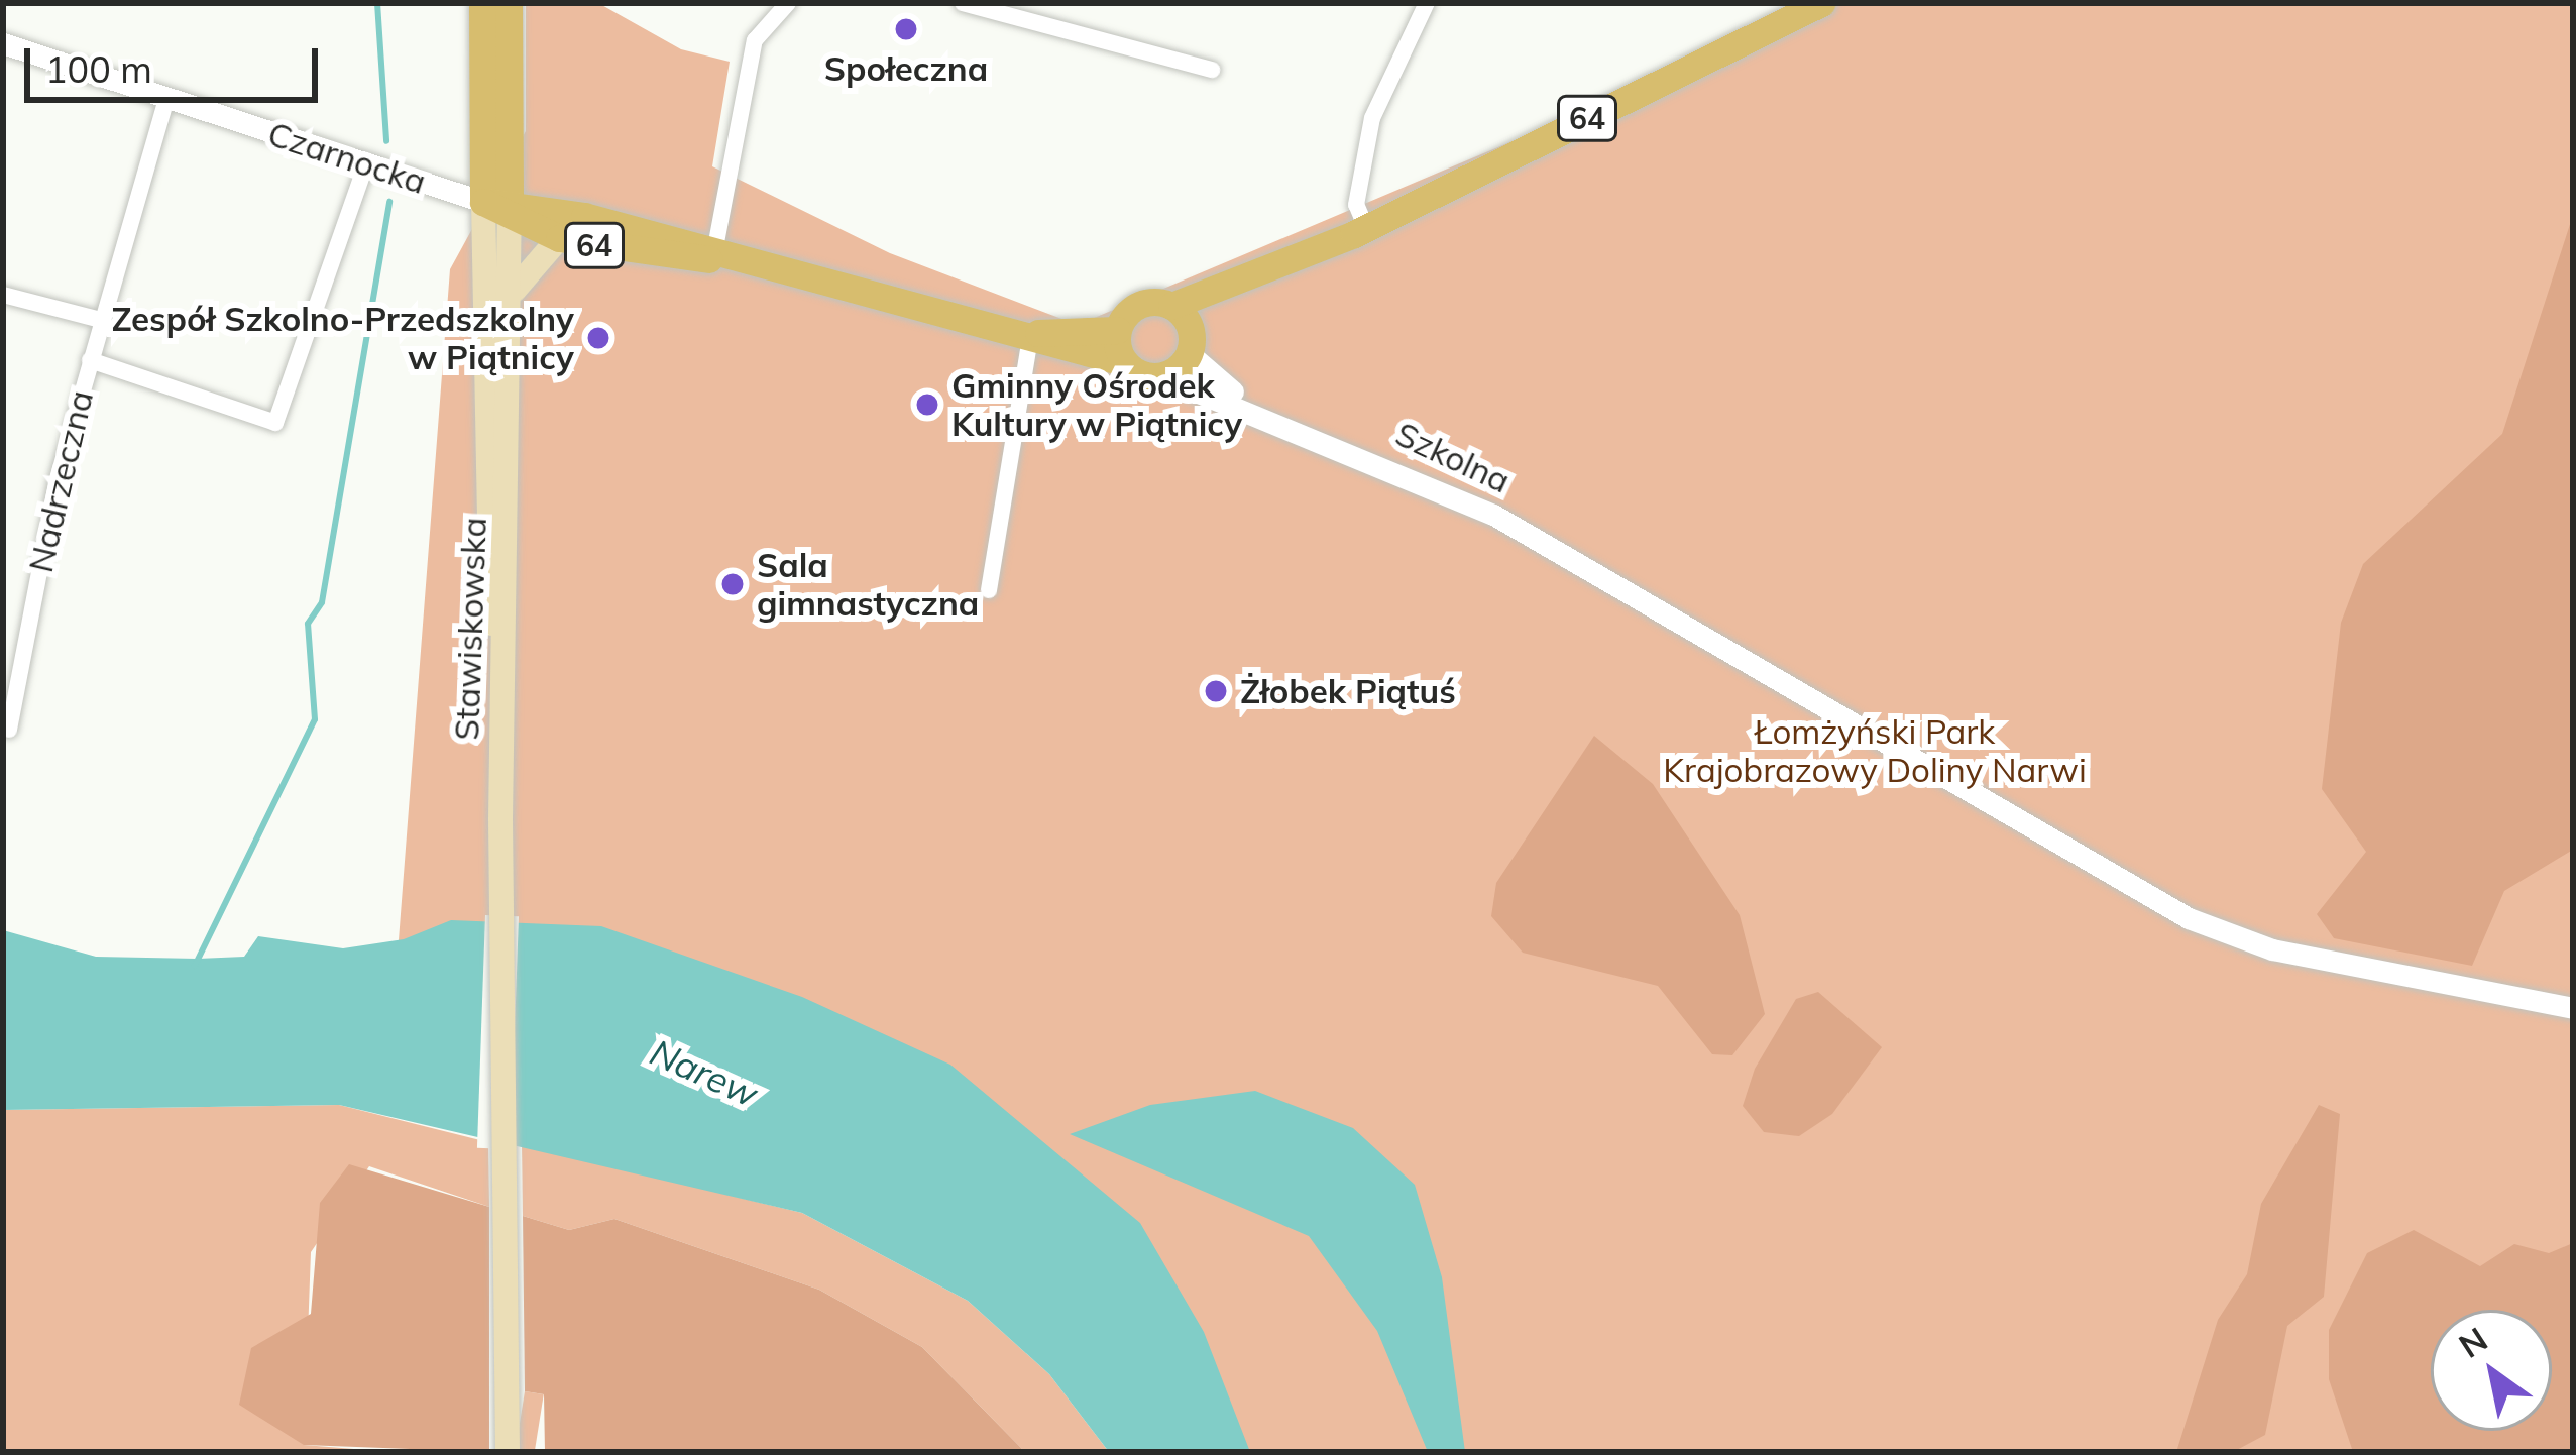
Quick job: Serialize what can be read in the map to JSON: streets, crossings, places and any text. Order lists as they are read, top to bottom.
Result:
{
  "streets": {
    "main road": ["64", "Stawiskowska"],
    "street": ["Czarnocka", "Szkolna", "Nadrzeczna"]
  },
  "crossings": [
    ["64", "Czarnocka"],
    ["64", "Szkolna"],
    ["64", "Stawiskowska"],
    ["Czarnocka", "Nadrzeczna"],
    ["Czarnocka", "Stawiskowska"]
  ],
  "water": ["Narew"],
  "parks": ["Łomżyński Park Krajobrazowy Doliny Narwi"],
  "places": [
    "Społeczna",
    "Zespół Szkolno-Przedszkolny w Piątnicy",
    "Gminny Ośrodek Kultury w Piątnicy",
    "Sala gimnastyczna",
    "Żłobek Piątuś"
  ],
  "scale_bar": "100 m",
  "north": "top left"
}
